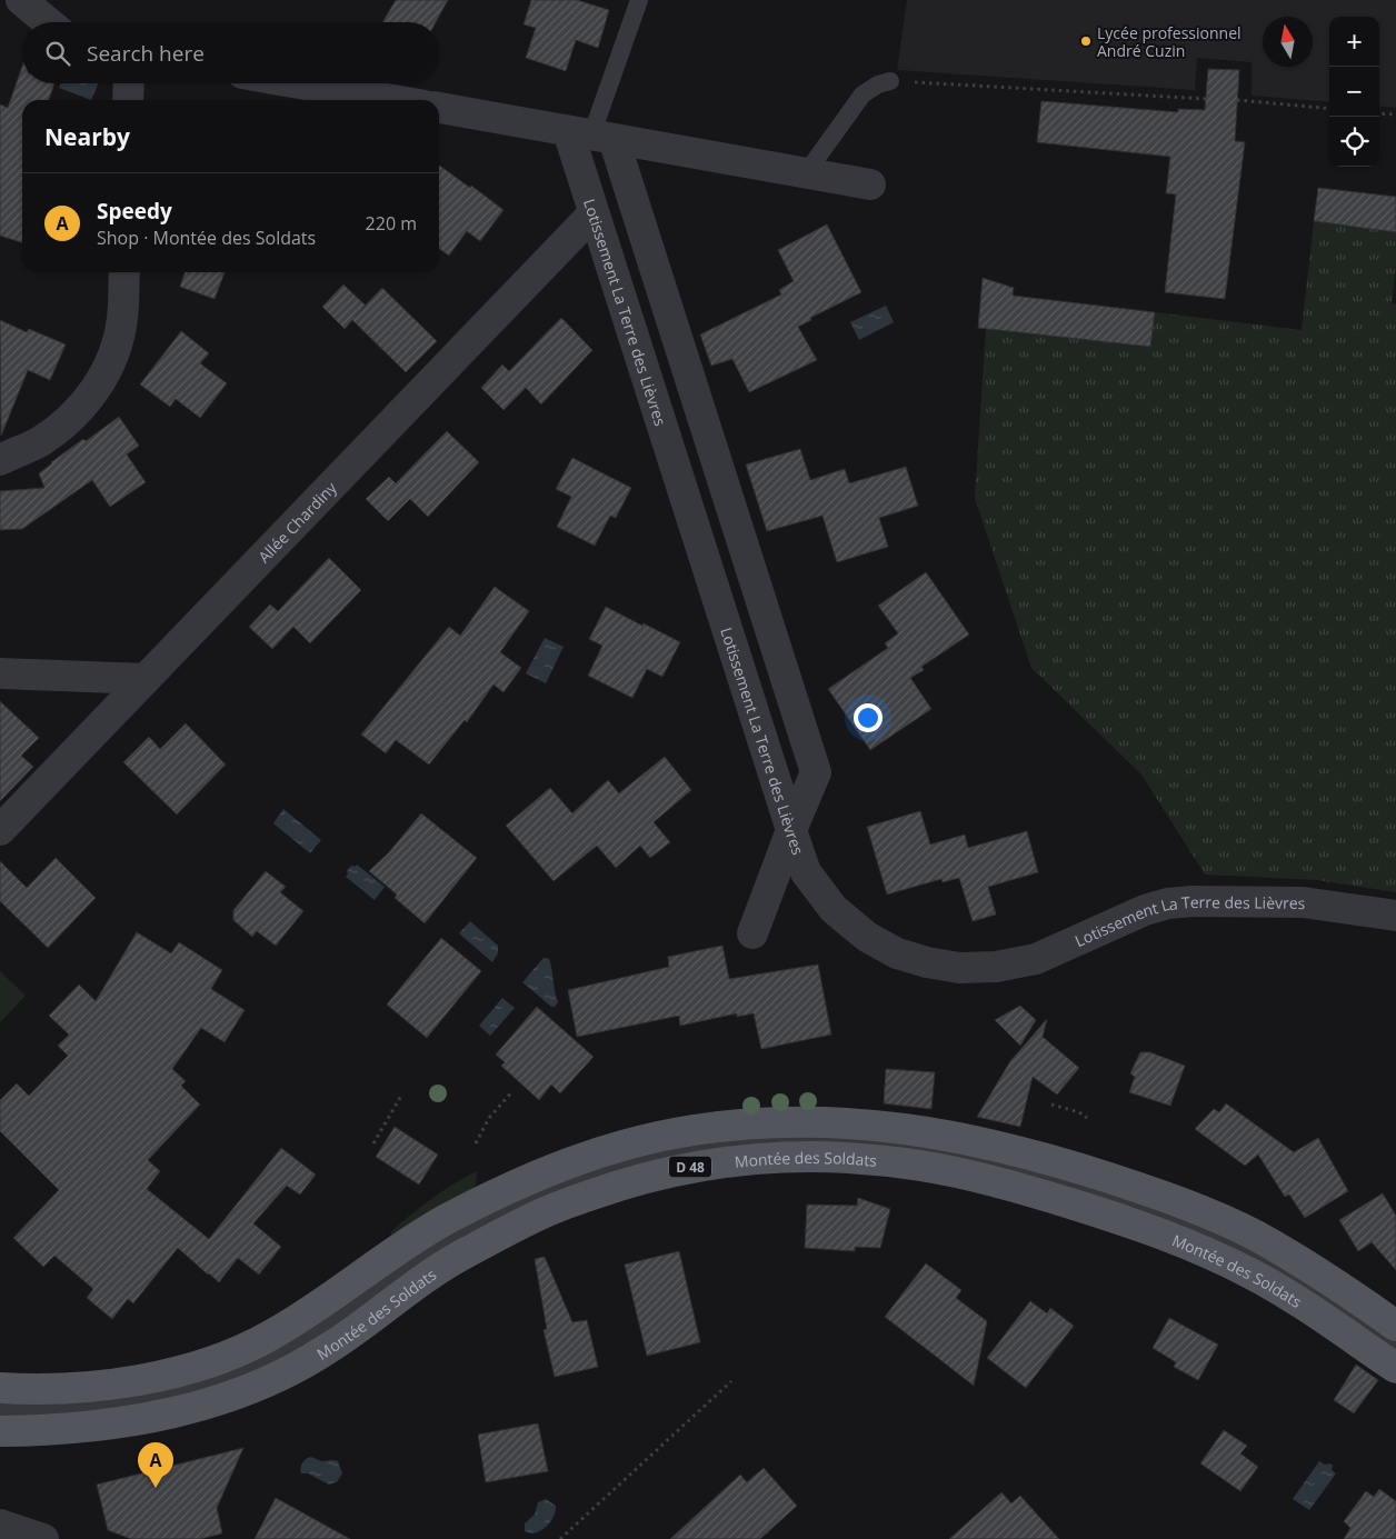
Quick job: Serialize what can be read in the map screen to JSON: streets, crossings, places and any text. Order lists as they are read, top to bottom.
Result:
{
  "streets": {
    "main road": ["Montée des Soldats", "D 48"],
    "street": ["Lotissement La Terre des Lièvres", "Allée Chardiny"]
  },
  "crossings": [
    ["Lotissement La Terre des Lièvres", "Allée Chardiny"]
  ],
  "places": ["Lycée professionnel André Cuzin"],
  "north": "top",
  "page": {
    "map_buttons": ["+", "−"],
    "search": "Search here",
    "heading": "Nearby",
    "list": [
      {
        "mark": "A",
        "name": "Speedy",
        "note": "Shop · Montée des Soldats",
        "value": "220 m"
      }
    ],
    "pins": "A"
  }
}
